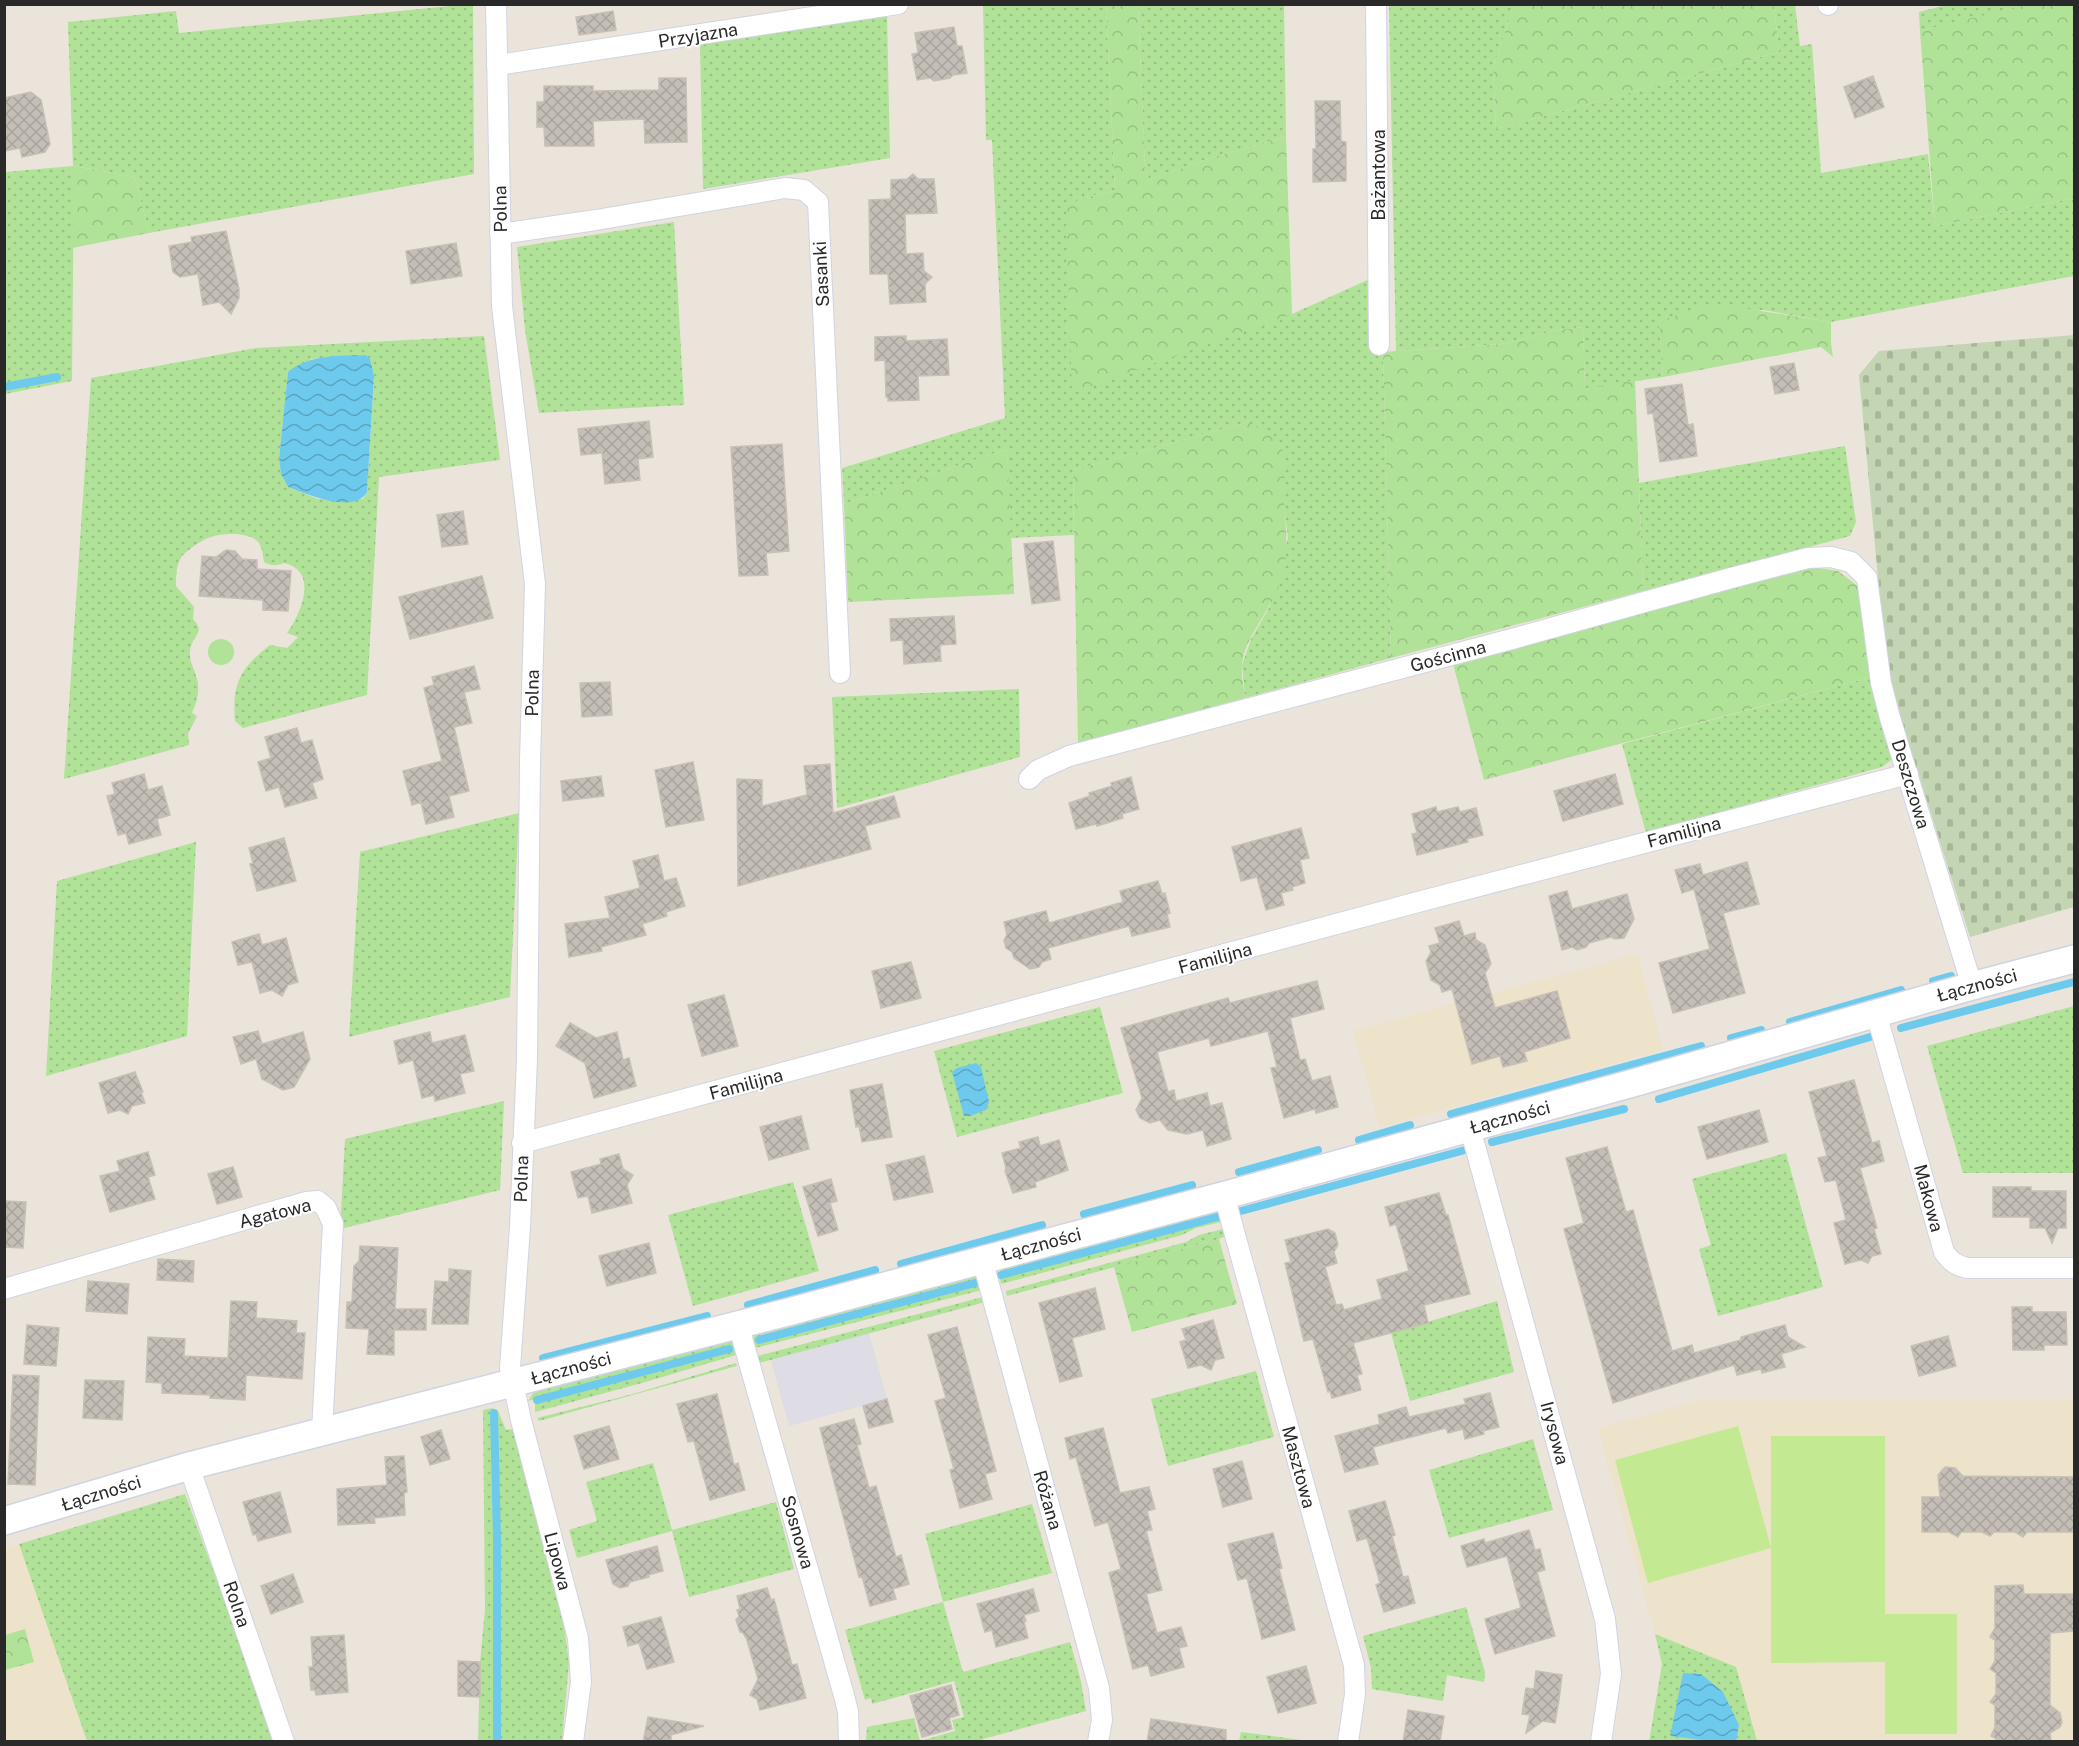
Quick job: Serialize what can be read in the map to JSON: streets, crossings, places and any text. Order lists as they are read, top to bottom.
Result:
{
  "streets": {
    "street": [
      "Przyjazna",
      "Bażantowa",
      "Polna",
      "Sasanki",
      "Gościnna",
      "Deszczowa",
      "Familijna",
      "Łączności",
      "Makowa",
      "Agatowa",
      "Irysowa",
      "Masztowa",
      "Różana",
      "Sosnowa",
      "Lipowa",
      "Rolna"
    ]
  },
  "crossings": [
    ["Przyjazna", "Polna"],
    ["Polna", "Sasanki"],
    ["Polna", "Familijna"],
    ["Polna", "Łączności"],
    ["Polna", "Lipowa"],
    ["Gościnna", "Deszczowa"],
    ["Deszczowa", "Familijna"],
    ["Deszczowa", "Łączności"],
    ["Łączności", "Makowa"],
    ["Łączności", "Agatowa"],
    ["Łączności", "Irysowa"],
    ["Łączności", "Masztowa"],
    ["Łączności", "Różana"],
    ["Łączności", "Sosnowa"],
    ["Łączności", "Lipowa"],
    ["Łączności", "Rolna"]
  ]
}
